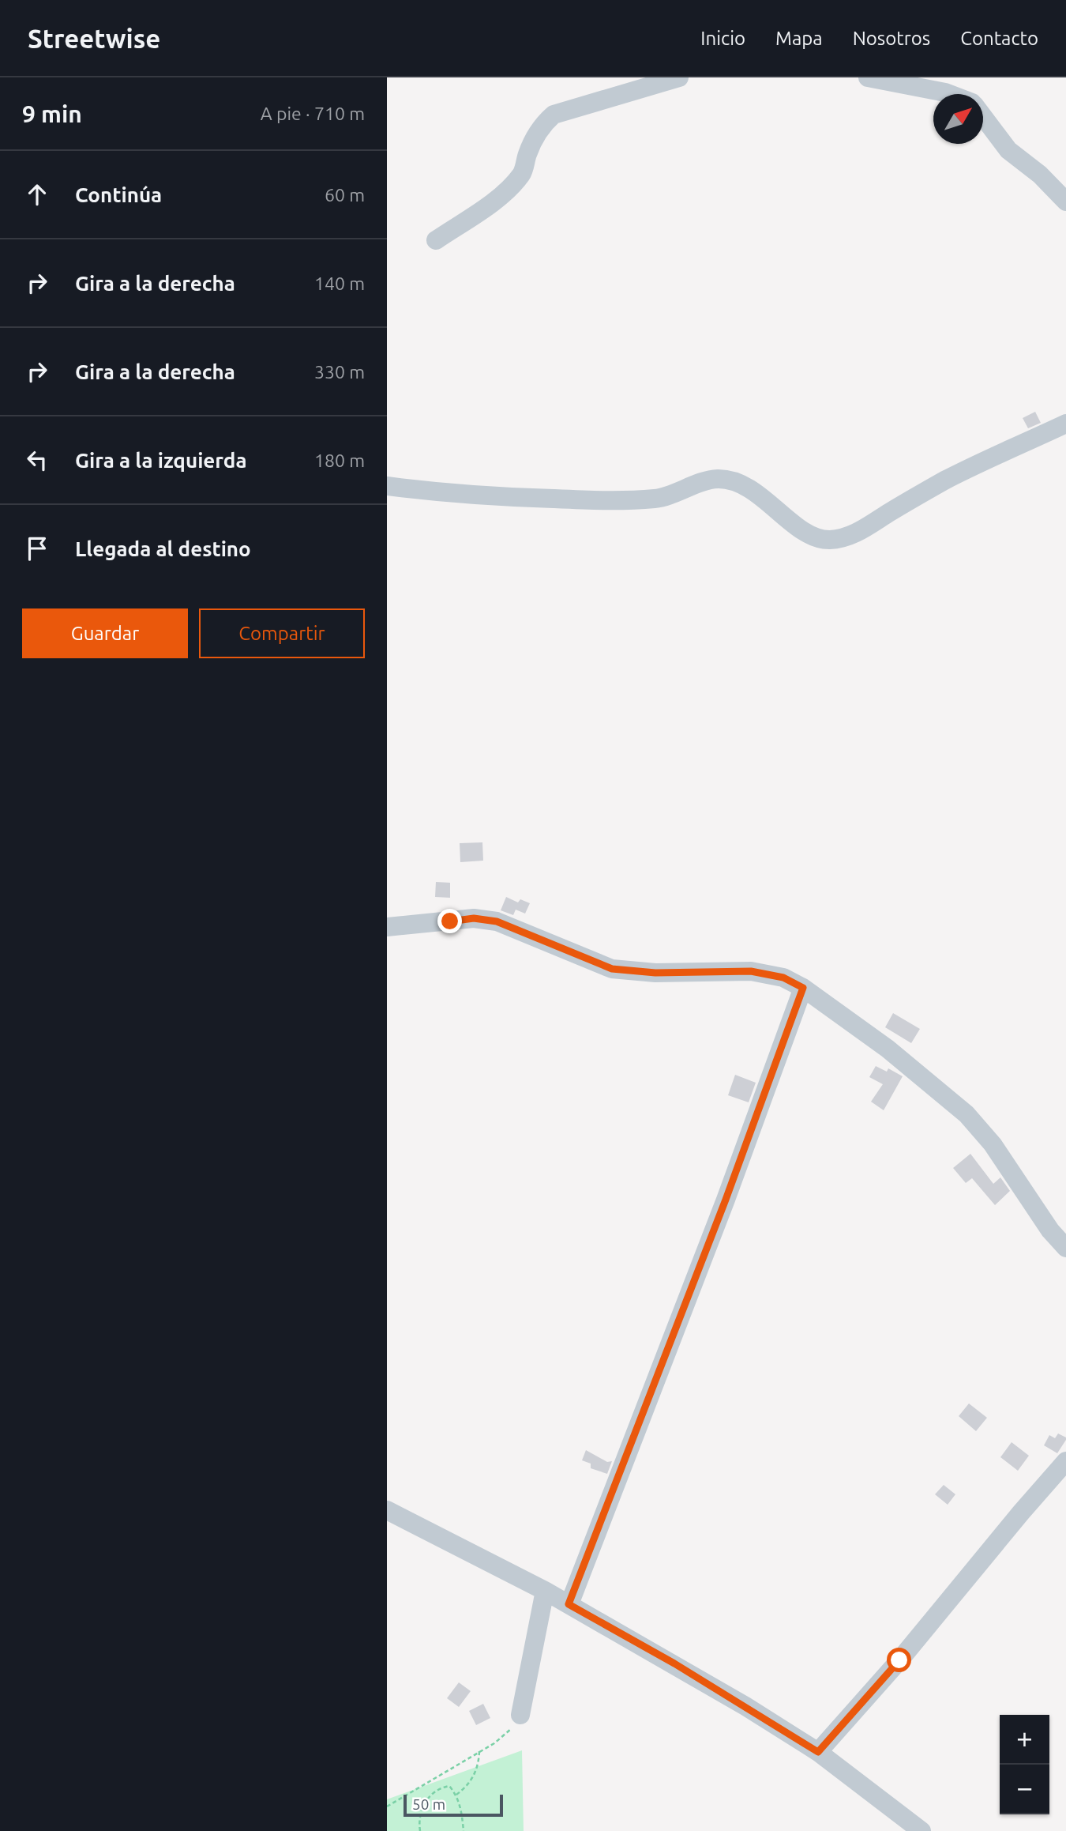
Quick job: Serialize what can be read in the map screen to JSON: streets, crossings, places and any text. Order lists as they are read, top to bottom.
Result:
{
  "scale_bar": "50 m",
  "north": "top right",
  "page": {
    "header": "Streetwise",
    "nav": [
      "Inicio",
      "Mapa",
      "Nosotros",
      "Contacto"
    ],
    "heading": ["9 min", "A pie · 710 m"],
    "list": [
      ["Continúa", "60 m"],
      ["Gira a la derecha", "140 m"],
      ["Gira a la derecha", "330 m"],
      ["Gira a la izquierda", "180 m"],
      "Llegada al destino"
    ],
    "buttons": ["Guardar", "Compartir"],
    "map_buttons": ["+", "−"],
    "scale": "50 m"
  }
}
